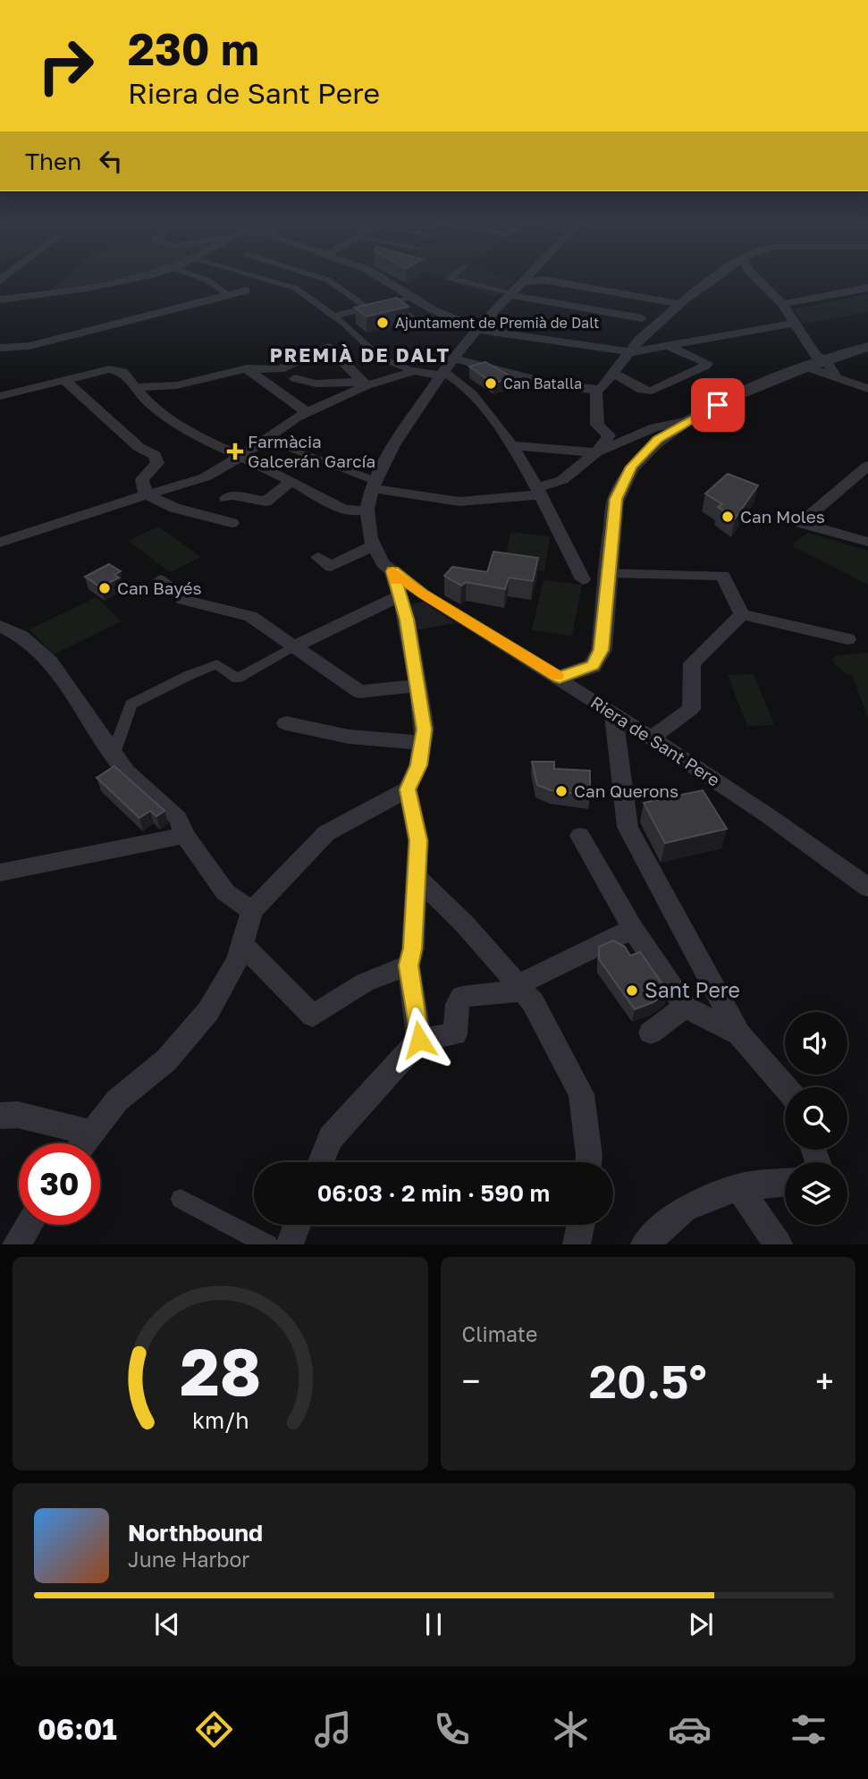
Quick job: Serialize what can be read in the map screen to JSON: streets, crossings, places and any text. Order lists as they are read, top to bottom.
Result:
{
  "streets": {
    "street": ["Riera de Sant Pere"]
  },
  "districts": ["PREMIÀ DE DALT"],
  "places": {
    "other": [
      "Ajuntament de Premià de Dalt",
      "Can Batalla",
      "Can Moles",
      "Can Bayés",
      "Can Querons",
      "Sant Pere"
    ],
    "health": ["Farmàcia Galcerán García"]
  },
  "page": {
    "turn": ["230 m", "Riera de Sant Pere"],
    "then": "Then",
    "limit": "30",
    "trip": "06:03 · 2 min · 590 m",
    "tile": "Climate",
    "heat": ["−", "20.5°", "+"],
    "song": ["Northbound", "June Harbor"],
    "tabs": "06:01",
    "gauge": ["28", "km/h"]
  }
}
